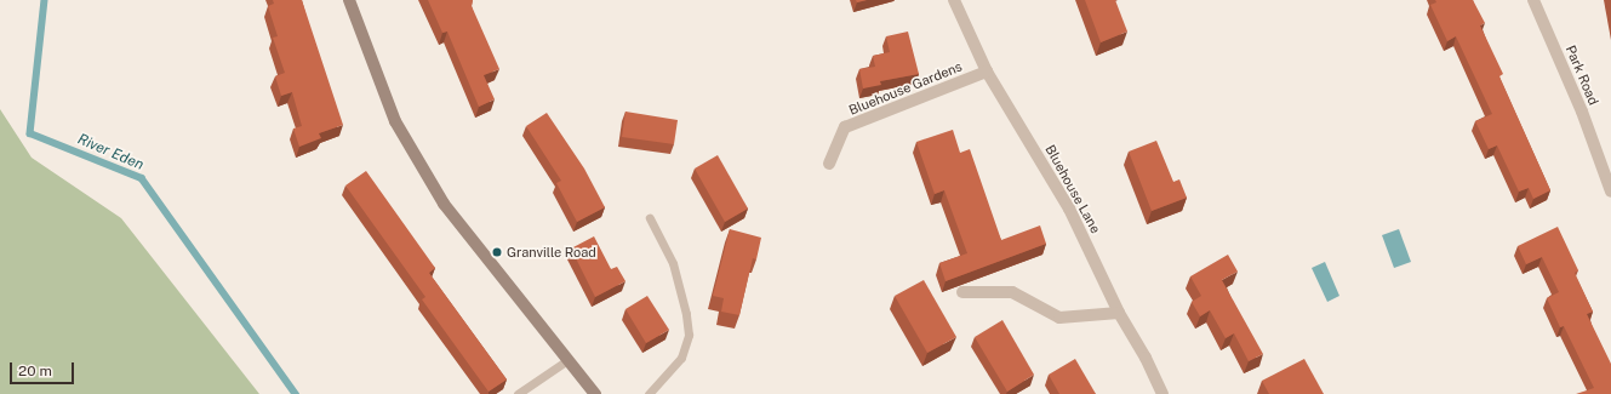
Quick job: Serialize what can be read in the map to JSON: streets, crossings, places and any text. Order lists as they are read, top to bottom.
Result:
{
  "streets": {
    "street": ["Park Road", "Bluehouse Gardens", "Bluehouse Lane"]
  },
  "crossings": [
    ["Bluehouse Gardens", "Bluehouse Lane"]
  ],
  "water": ["River Eden"],
  "places": ["Granville Road"],
  "scale_bar": "20 m"
}
